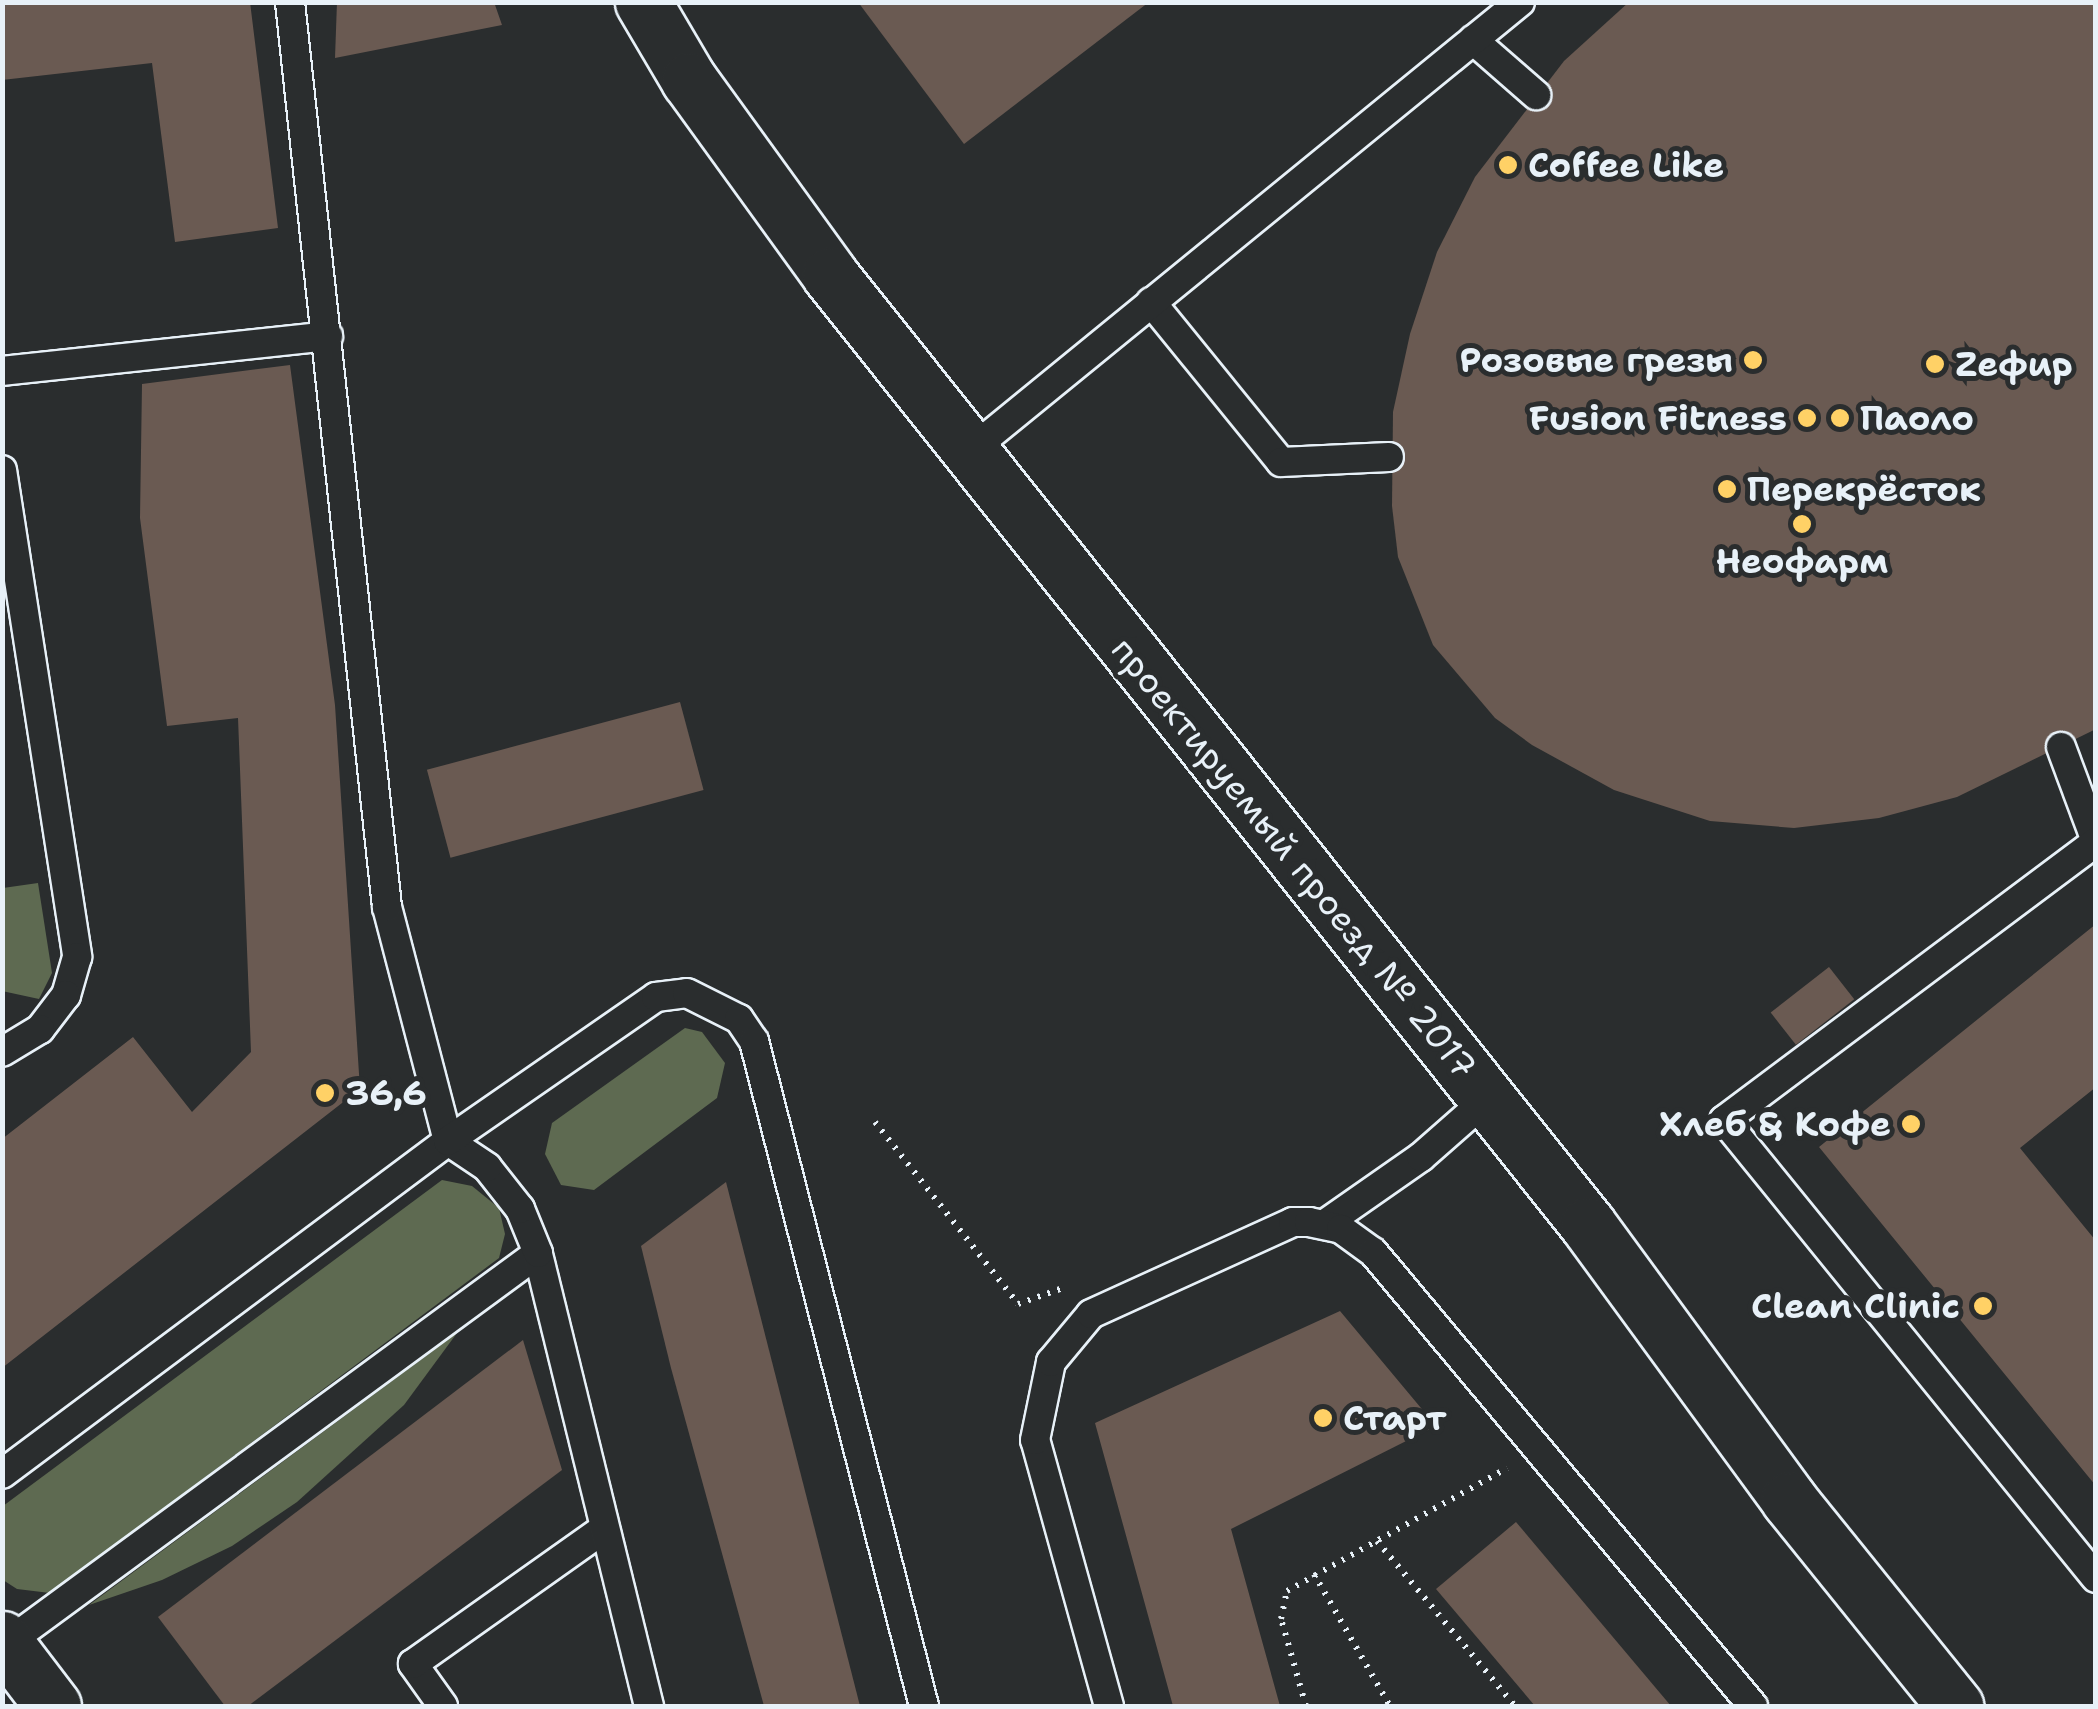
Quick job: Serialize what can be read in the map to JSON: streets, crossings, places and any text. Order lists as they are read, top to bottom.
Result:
{
  "streets": {
    "street": ["проектируемый проезд № 2017"]
  },
  "places": [
    "Coffee Like",
    "Розовые грезы",
    "Zефир",
    "Fusion Fitness",
    "Паоло",
    "Перекрёсток",
    "Неофарм",
    "36,6",
    "Хлеб & Кофе",
    "Clean Clinic",
    "Старт"
  ]
}
